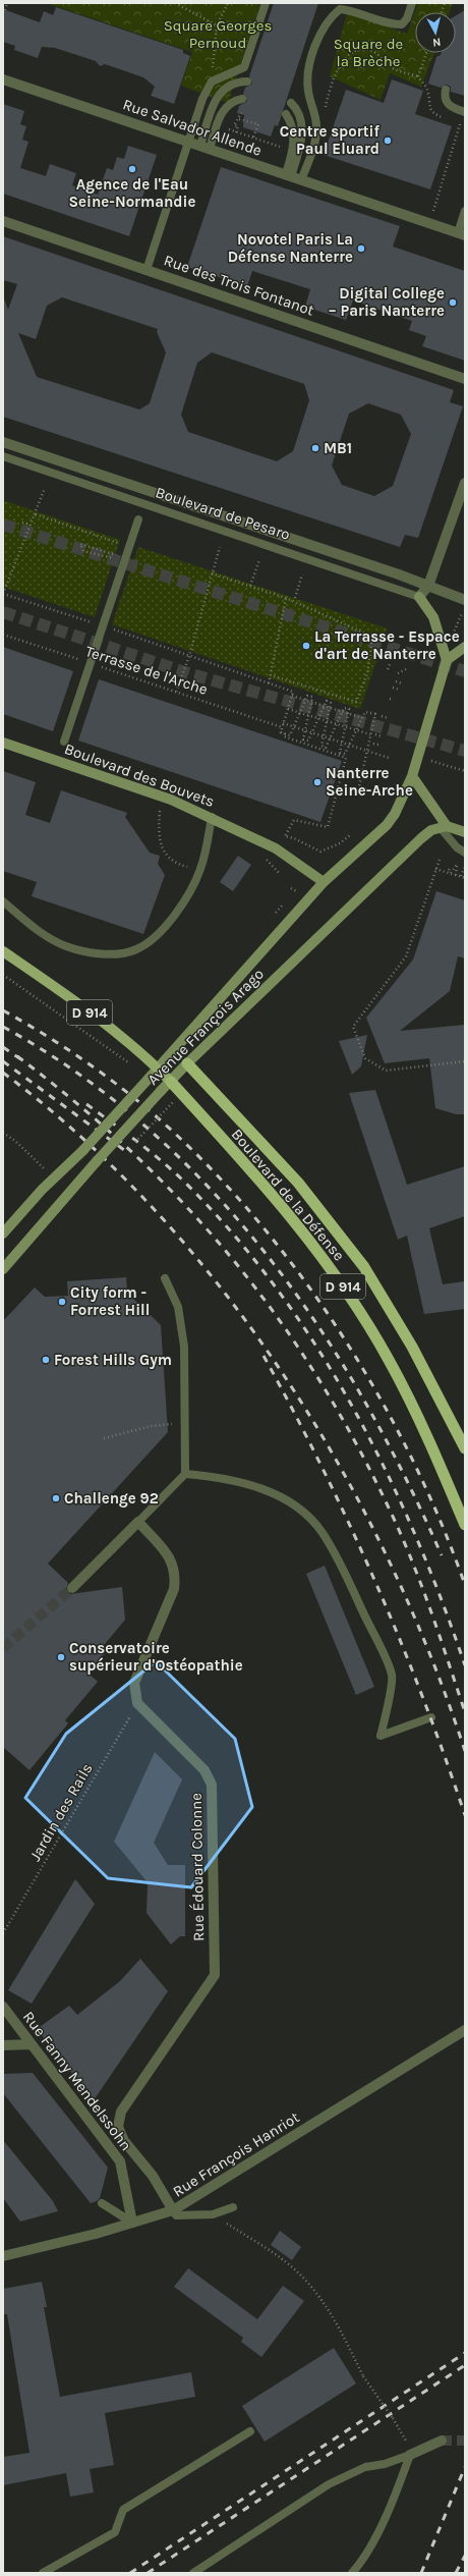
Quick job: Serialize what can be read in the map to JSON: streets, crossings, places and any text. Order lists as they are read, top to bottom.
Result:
{
  "streets": {
    "highway": ["D 914", "Boulevard de la Défense"],
    "main road": ["Boulevard des Bouvets", "Avenue François Arago"],
    "street": [
      "Rue Salvador Allende",
      "Rue des Trois Fontanot",
      "Boulevard de Pesaro",
      "Rue Édouard Colonne",
      "Rue Fanny Mendelssohn",
      "Rue François Hanriot"
    ],
    "path": ["Terrasse de l'Arche", "Jardin des Rails"]
  },
  "crossings": [
    ["Boulevard des Bouvets", "Avenue François Arago"],
    ["Avenue François Arago", "Boulevard de la Défense"],
    ["Jardin des Rails", "Rue Édouard Colonne"],
    ["Rue Édouard Colonne", "Rue François Hanriot"],
    ["Rue Fanny Mendelssohn", "Rue François Hanriot"]
  ],
  "parks": ["Square Georges Pernoud", "Square de la Brèche"],
  "places": [
    "Centre sportif Paul Eluard",
    "Agence de l'Eau Seine-Normandie",
    "Novotel Paris La Défense Nanterre",
    "Digital College – Paris Nanterre",
    "MB1",
    "La Terrasse - Espace d'art de Nanterre",
    "Nanterre Seine-Arche",
    "City form - Forrest Hill",
    "Forest Hills Gym",
    "Challenge 92",
    "Conservatoire supérieur d'Ostéopathie"
  ],
  "north": "bottom"
}
